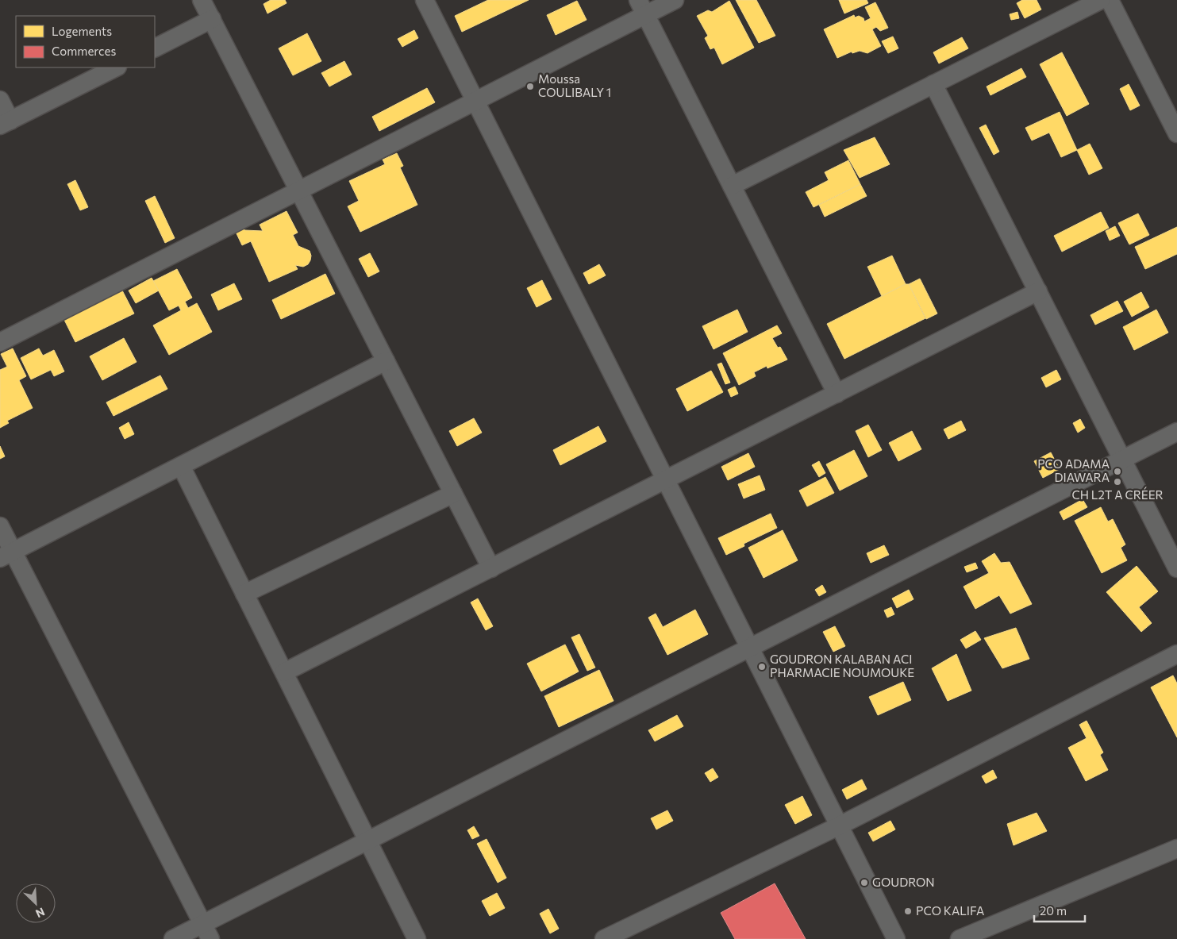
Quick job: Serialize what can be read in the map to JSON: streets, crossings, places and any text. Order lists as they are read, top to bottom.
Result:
{
  "places": [
    "Moussa COULIBALY 1",
    "PCO ADAMA DIAWARA",
    "CH L2T A CRÉER",
    "GOUDRON KALABAN ACI PHARMACIE NOUMOUKE",
    "GOUDRON",
    "PCO KALIFA"
  ],
  "legend": ["Logements", "Commerces"],
  "scale_bar": "20 m",
  "north": "bottom right"
}
